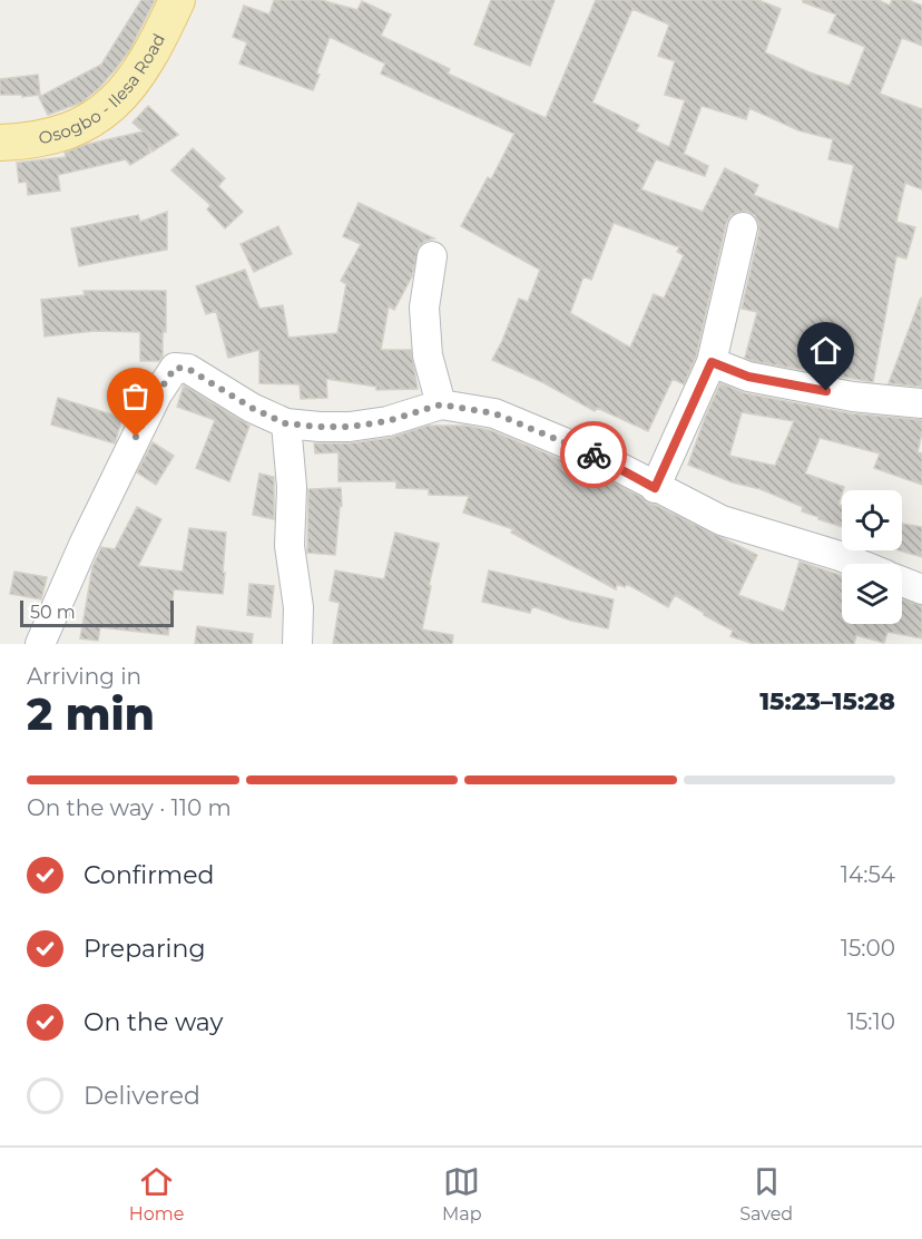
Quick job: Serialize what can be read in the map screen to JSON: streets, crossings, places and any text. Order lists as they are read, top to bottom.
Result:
{
  "streets": {
    "main road": ["Osogbo - Ilesa Road"]
  },
  "scale_bar": "50 m",
  "page": {
    "scale": "50 m",
    "heading": ["2 min", "Arriving in", "15:23–15:28"],
    "bar": "On the way · 110 m",
    "list": [
      ["Confirmed", "14:54"],
      ["Preparing", "15:00"],
      ["On the way", "15:10"],
      "Delivered"
    ],
    "tabs": ["Home", "Map", "Saved"]
  }
}
